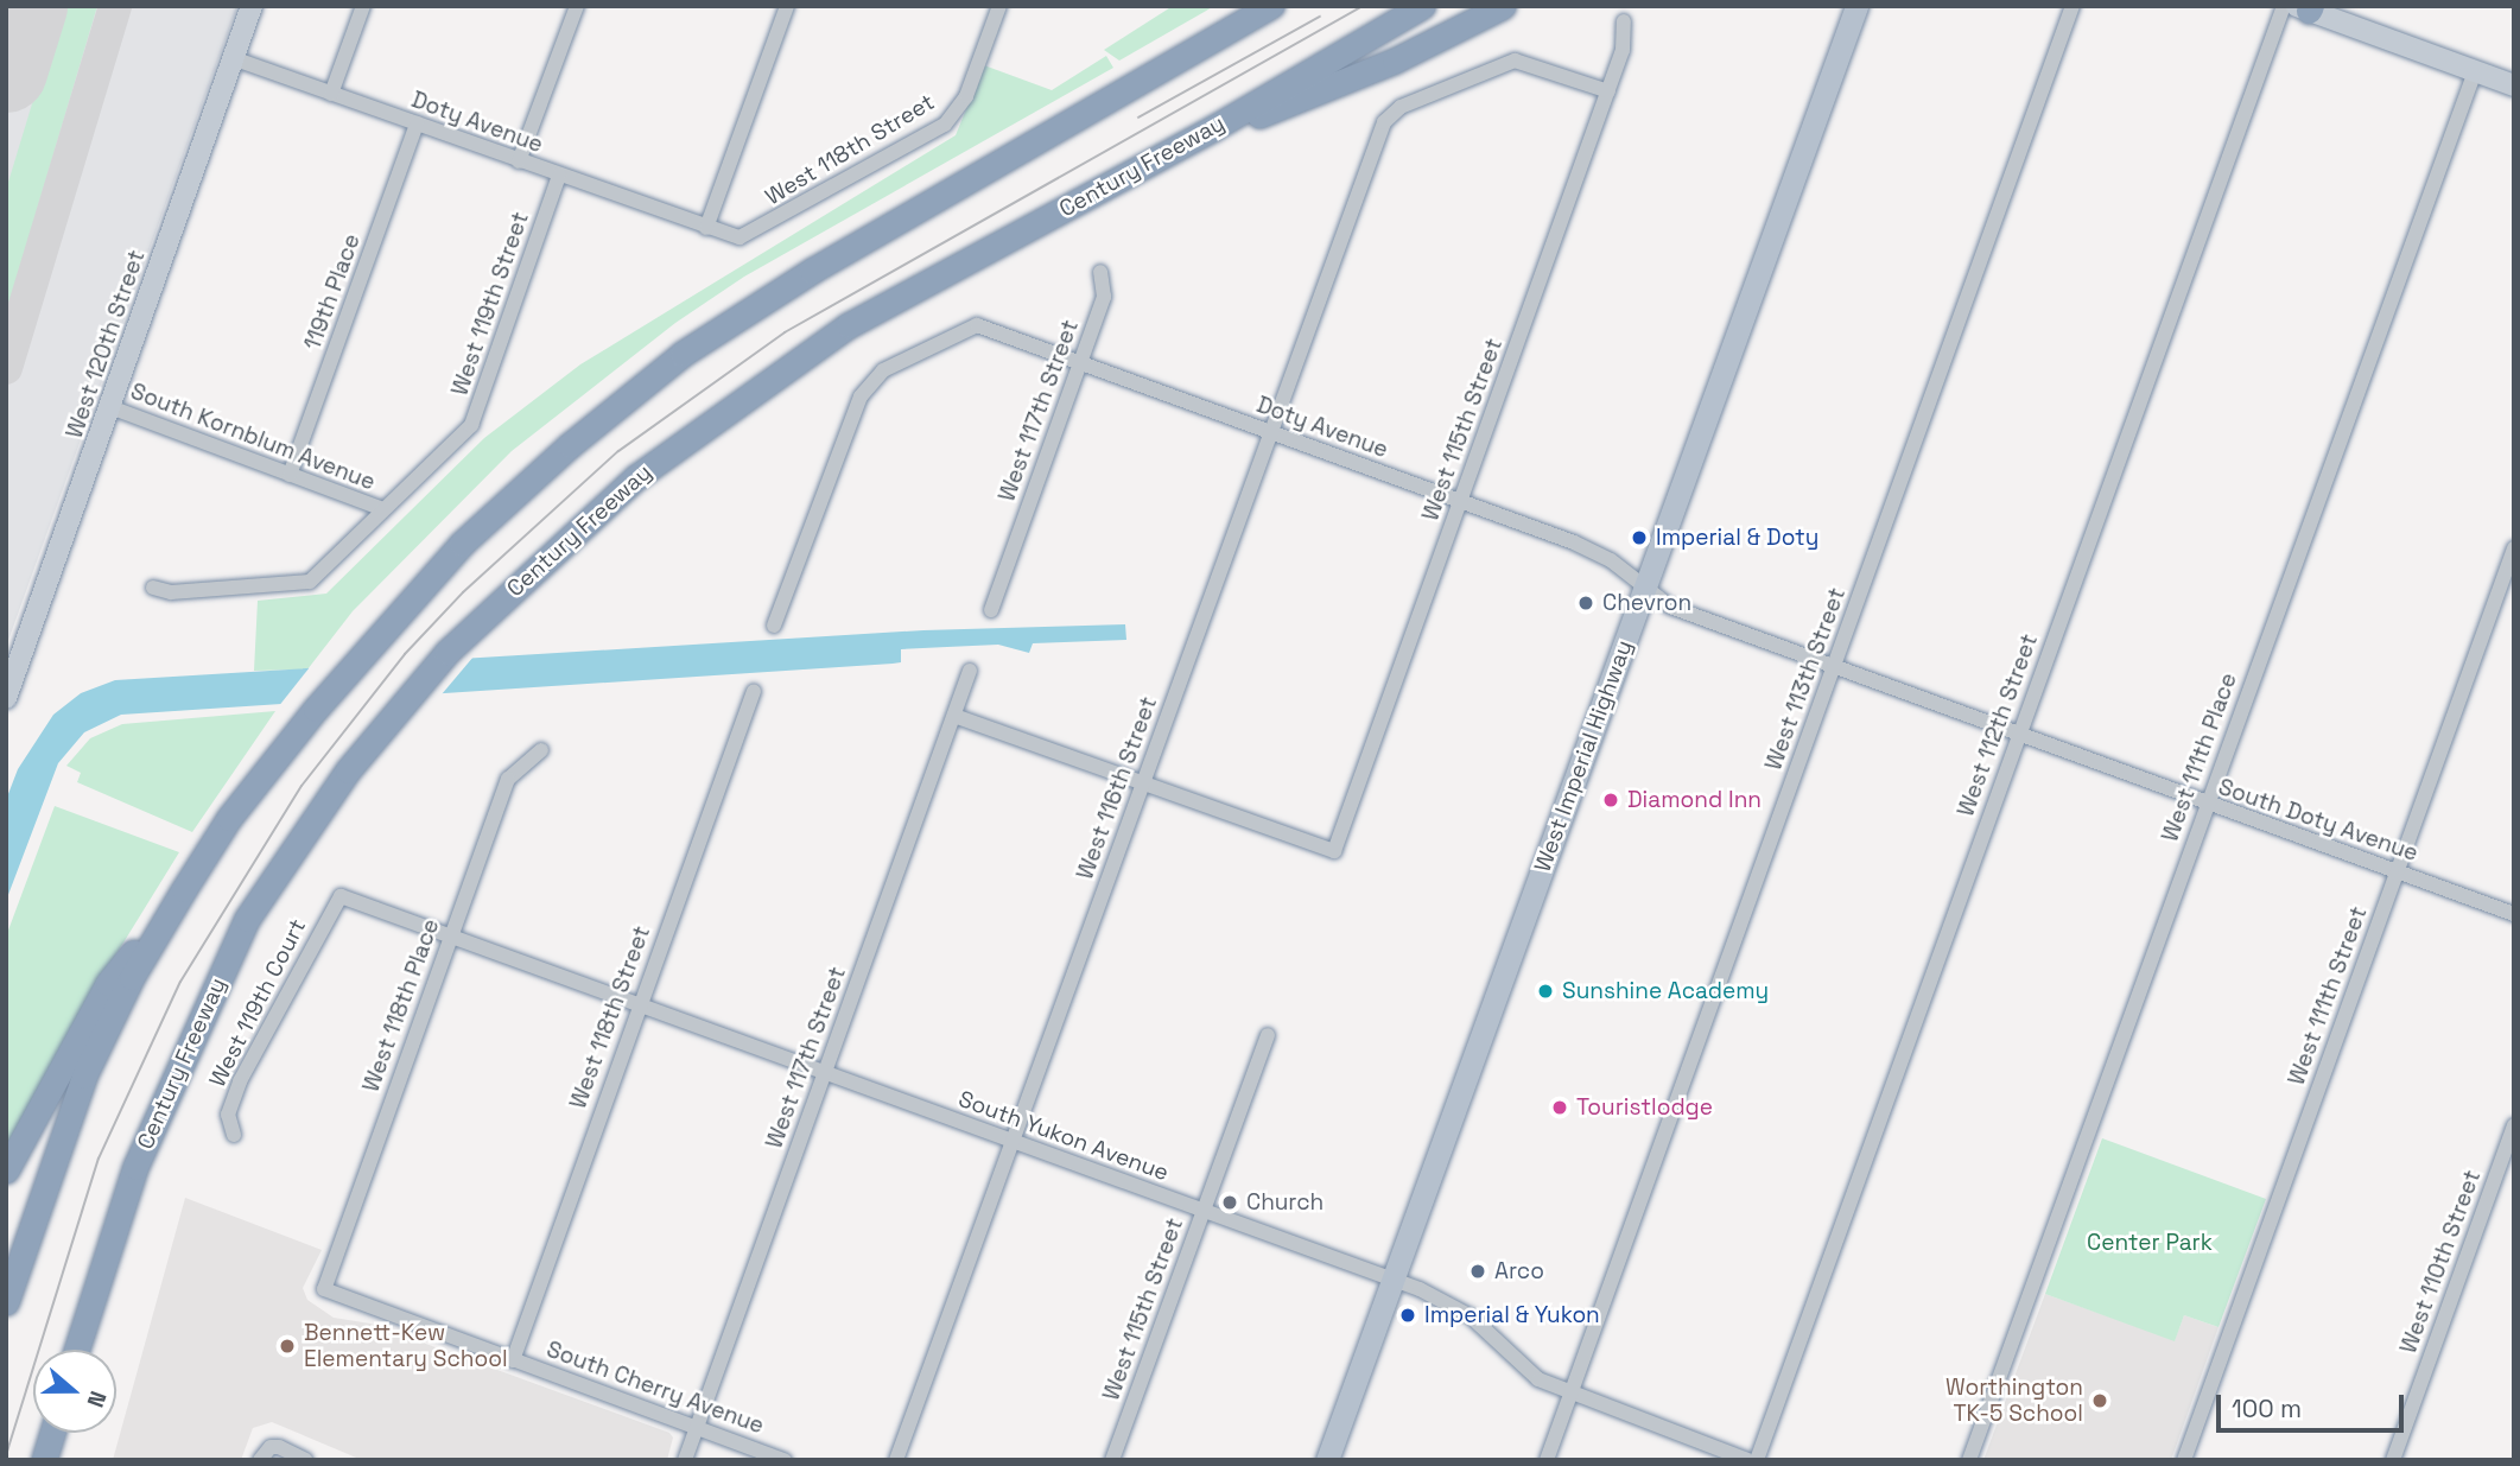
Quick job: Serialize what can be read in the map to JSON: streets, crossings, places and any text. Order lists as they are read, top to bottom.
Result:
{
  "streets": {
    "highway": ["Century Freeway"],
    "main road": ["West 120th Street", "West Imperial Highway"],
    "street": [
      "Doty Avenue",
      "West 118th Street",
      "119th Place",
      "West 119th Street",
      "West 117th Street",
      "West 115th Street",
      "South Kornblum Avenue",
      "West 113th Street",
      "West 112th Street",
      "West 111th Place",
      "West 116th Street",
      "South Doty Avenue",
      "West 111th Street",
      "West 119th Court",
      "West 118th Place",
      "South Yukon Avenue",
      "West 110th Street",
      "South Cherry Avenue"
    ]
  },
  "crossings": [
    ["Doty Avenue", "West 118th Street"],
    ["Doty Avenue", "119th Place"],
    ["Doty Avenue", "West 119th Street"],
    ["Doty Avenue", "West 120th Street"],
    ["Doty Avenue", "West 117th Street"],
    ["Doty Avenue", "West 115th Street"],
    ["Doty Avenue", "West Imperial Highway"],
    ["Doty Avenue", "West 116th Street"],
    ["Doty Avenue", "South Doty Avenue"],
    ["West 118th Street", "South Yukon Avenue"],
    ["West 118th Street", "South Cherry Avenue"],
    ["119th Place", "South Kornblum Avenue"],
    ["West 119th Street", "South Kornblum Avenue"],
    ["West 120th Street", "South Kornblum Avenue"],
    ["West 117th Street", "South Yukon Avenue"],
    ["West 117th Street", "South Cherry Avenue"],
    ["West 115th Street", "West 116th Street"],
    ["West 115th Street", "South Yukon Avenue"],
    ["West 113th Street", "South Doty Avenue"],
    ["West 113th Street", "South Yukon Avenue"],
    ["West 112th Street", "South Doty Avenue"],
    ["West Imperial Highway", "South Doty Avenue"],
    ["West Imperial Highway", "South Yukon Avenue"],
    ["West 111th Place", "South Doty Avenue"],
    ["West 116th Street", "South Yukon Avenue"],
    ["South Doty Avenue", "West 111th Street"],
    ["West 119th Court", "South Yukon Avenue"],
    ["West 118th Place", "South Yukon Avenue"],
    ["West 118th Place", "South Cherry Avenue"]
  ],
  "parks": ["Center Park"],
  "places": [
    "Imperial & Doty",
    "Chevron",
    "Diamond Inn",
    "Sunshine Academy",
    "Touristlodge",
    "Church",
    "Arco",
    "Imperial & Yukon",
    "Bennett-Kew Elementary School",
    "Worthington TK-5 School"
  ],
  "scale_bar": "100 m",
  "north": "right"
}
